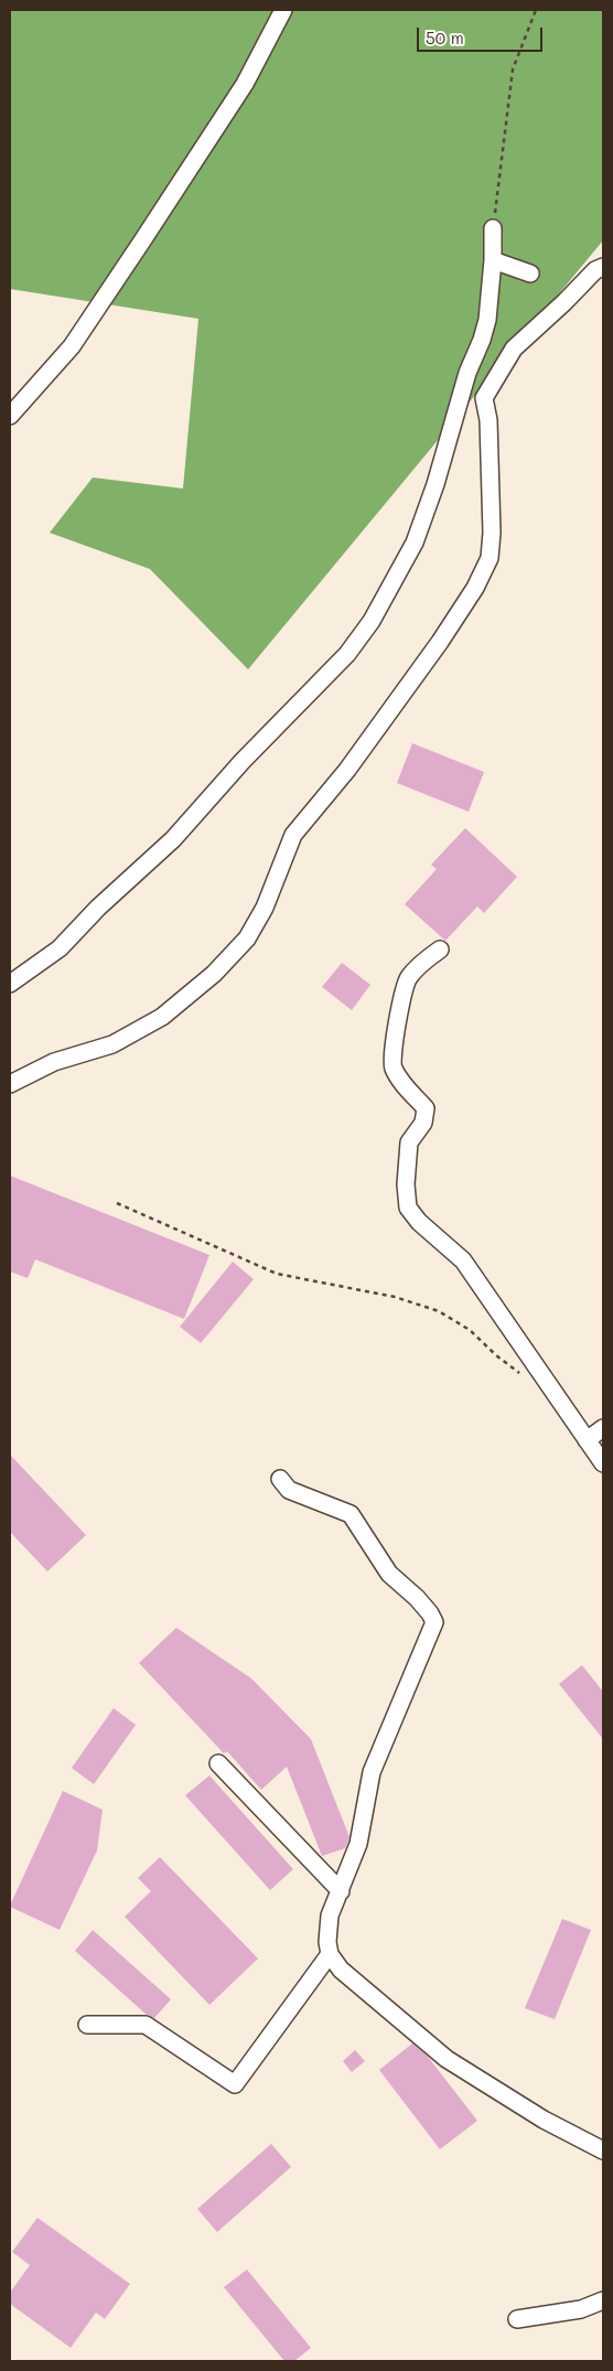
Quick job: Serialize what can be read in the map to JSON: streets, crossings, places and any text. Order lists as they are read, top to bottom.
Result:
{
  "scale_bar": "50 m"
}
